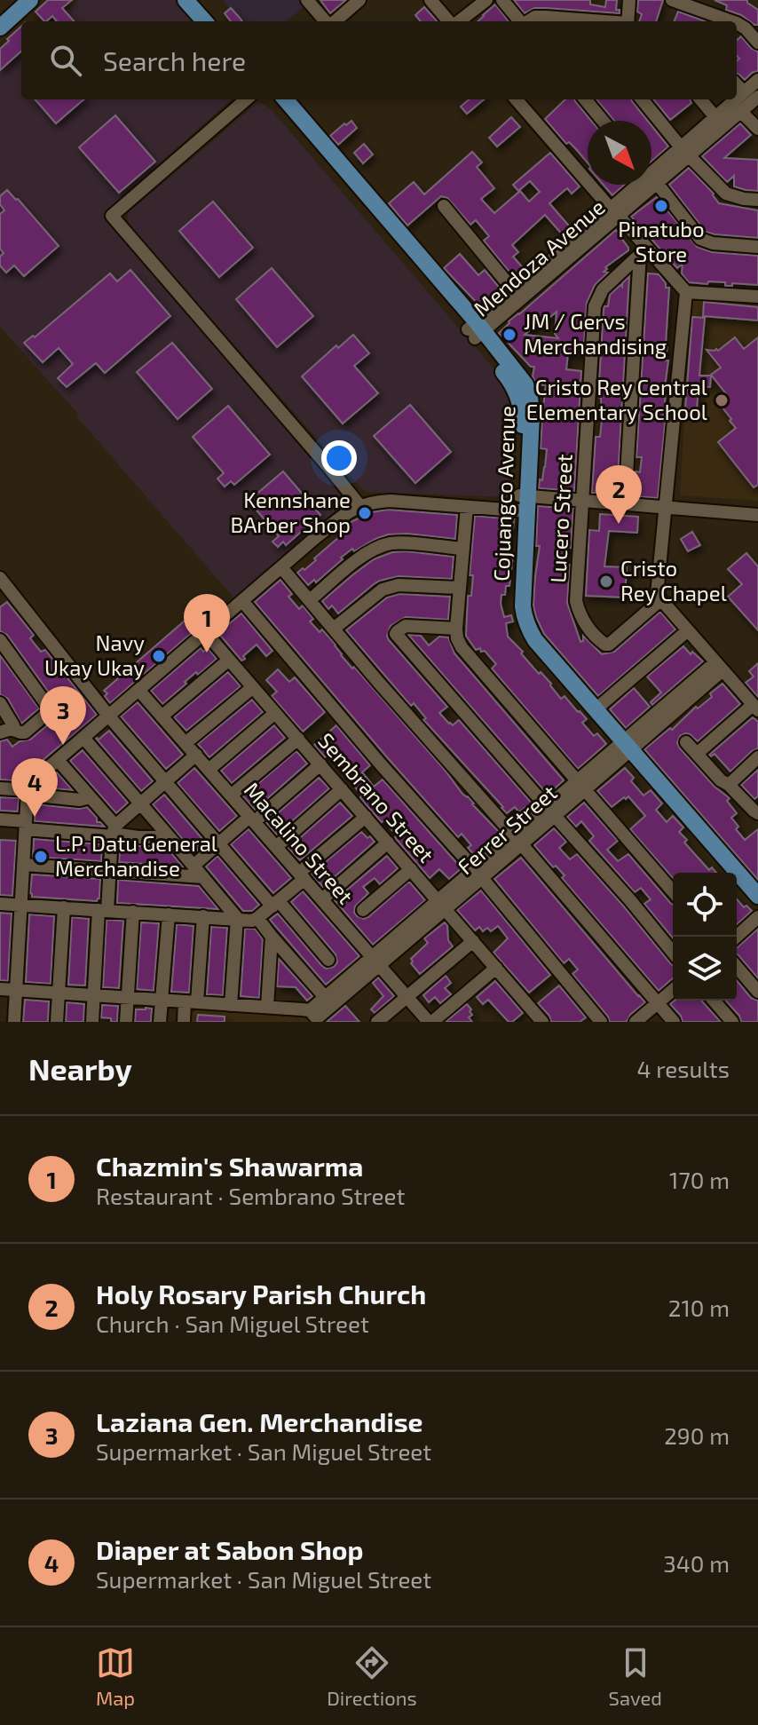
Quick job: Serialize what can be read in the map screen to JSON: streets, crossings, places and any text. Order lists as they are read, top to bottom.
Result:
{
  "streets": {
    "main road": ["Cojuangco Avenue"],
    "street": [
      "Mendoza Avenue",
      "Lucero Street",
      "Sembrano Street",
      "Ferrer Street",
      "Macalino Street"
    ]
  },
  "crossings": [
    ["Mendoza Avenue", "Cojuangco Avenue"],
    ["Cojuangco Avenue", "Ferrer Street"],
    ["Sembrano Street", "Ferrer Street"],
    ["Ferrer Street", "Macalino Street"]
  ],
  "places": [
    "Pinatubo Store",
    "JM / Gervs Merchandising",
    "Cristo Rey Central Elementary School",
    "Kennshane BArber Shop",
    "Cristo Rey Chapel",
    "Navy Ukay Ukay",
    "L.P. Datu General Merchandise"
  ],
  "north": "bottom right",
  "page": {
    "search": "Search here",
    "pins": [
      "2",
      "1",
      "3",
      "4"
    ],
    "heading": ["Nearby", "4 results"],
    "list": [
      {
        "mark": "1",
        "name": "Chazmin's Shawarma",
        "note": "Restaurant · Sembrano Street",
        "value": "170 m"
      },
      {
        "mark": "2",
        "name": "Holy Rosary Parish Church",
        "note": "Church · San Miguel Street",
        "value": "210 m"
      },
      {
        "mark": "3",
        "name": "Laziana Gen. Merchandise",
        "note": "Supermarket · San Miguel Street",
        "value": "290 m"
      },
      {
        "mark": "4",
        "name": "Diaper at Sabon Shop",
        "note": "Supermarket · San Miguel Street",
        "value": "340 m"
      }
    ],
    "nav": ["Map", "Directions", "Saved"]
  }
}
